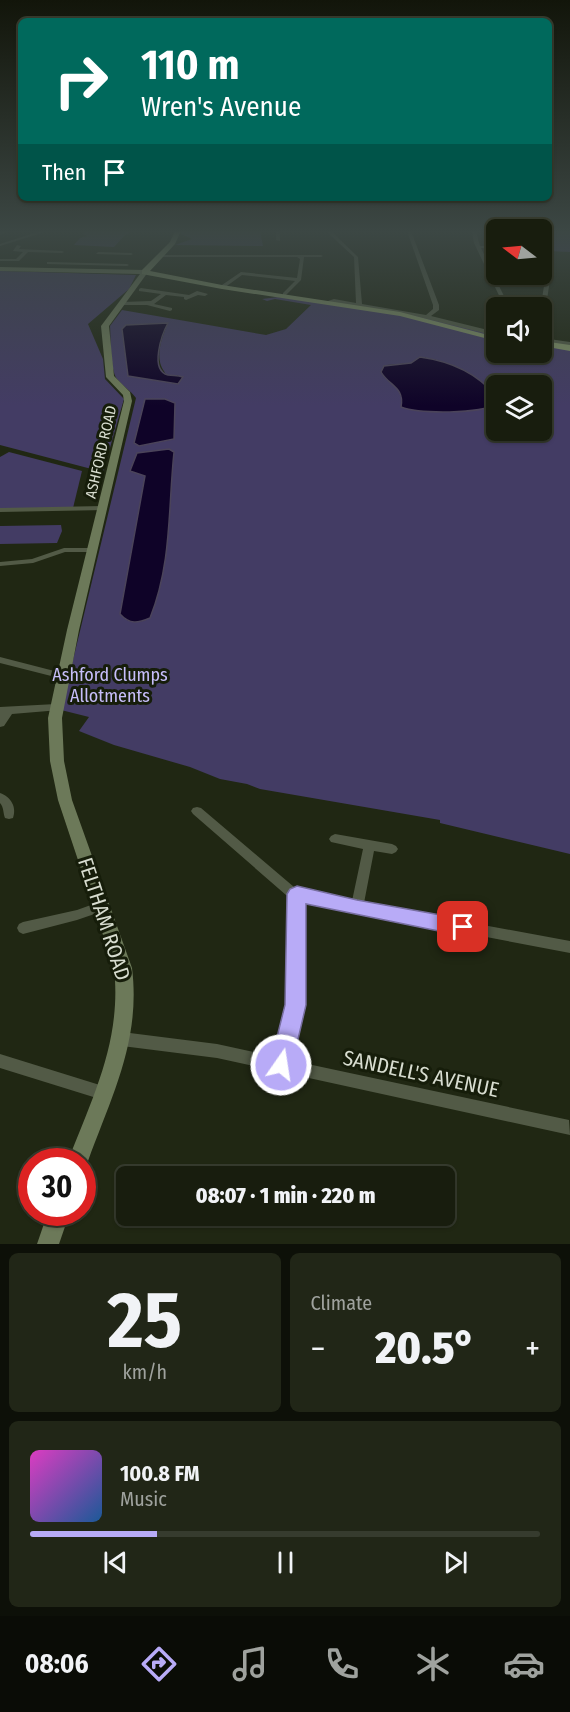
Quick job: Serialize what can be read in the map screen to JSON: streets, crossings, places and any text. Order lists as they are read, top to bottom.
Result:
{
  "streets": {
    "main road": ["ASHFORD ROAD", "FELTHAM ROAD"],
    "street": ["SANDELL'S AVENUE"]
  },
  "crossings": [
    ["ASHFORD ROAD", "FELTHAM ROAD"],
    ["FELTHAM ROAD", "SANDELL'S AVENUE"]
  ],
  "parks": ["Ashford Clumps Allotments"],
  "north": "left",
  "page": {
    "turn": ["110 m", "Wren's Avenue"],
    "then": "Then",
    "limit": "30",
    "trip": "08:07 · 1 min · 220 m",
    "tile": [
      ["25", "km/h"],
      "Climate"
    ],
    "heat": ["−", "20.5°", "+"],
    "song": ["100.8 FM", "Music"],
    "tabs": "08:06"
  }
}
